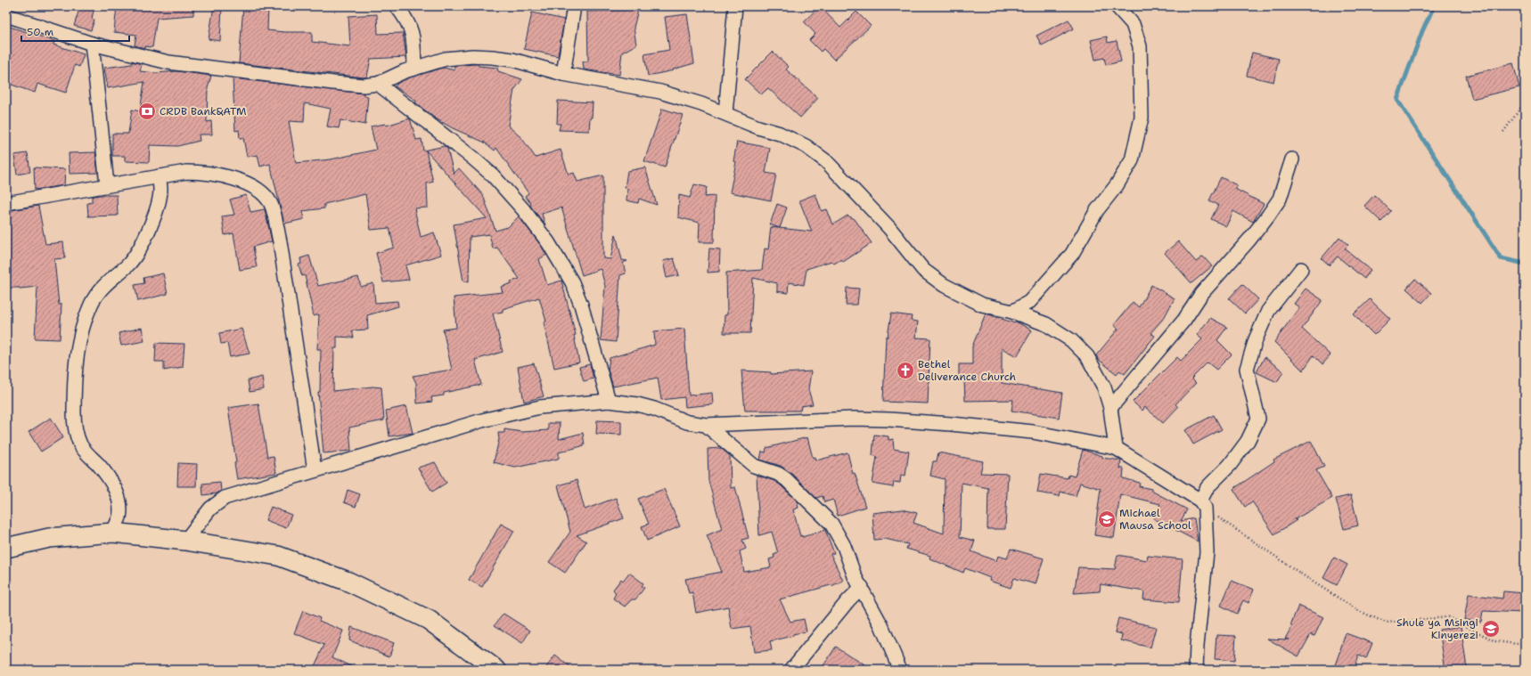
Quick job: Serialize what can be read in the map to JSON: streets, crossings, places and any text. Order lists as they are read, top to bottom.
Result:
{
  "places": {
    "bank": ["CRDB Bank&ATM"],
    "church": ["Bethel Deliverance Church"],
    "school or university": ["Michael Mausa School", "Shule ya Msingi Kinyerezi"]
  },
  "scale_bar": "50 m"
}
